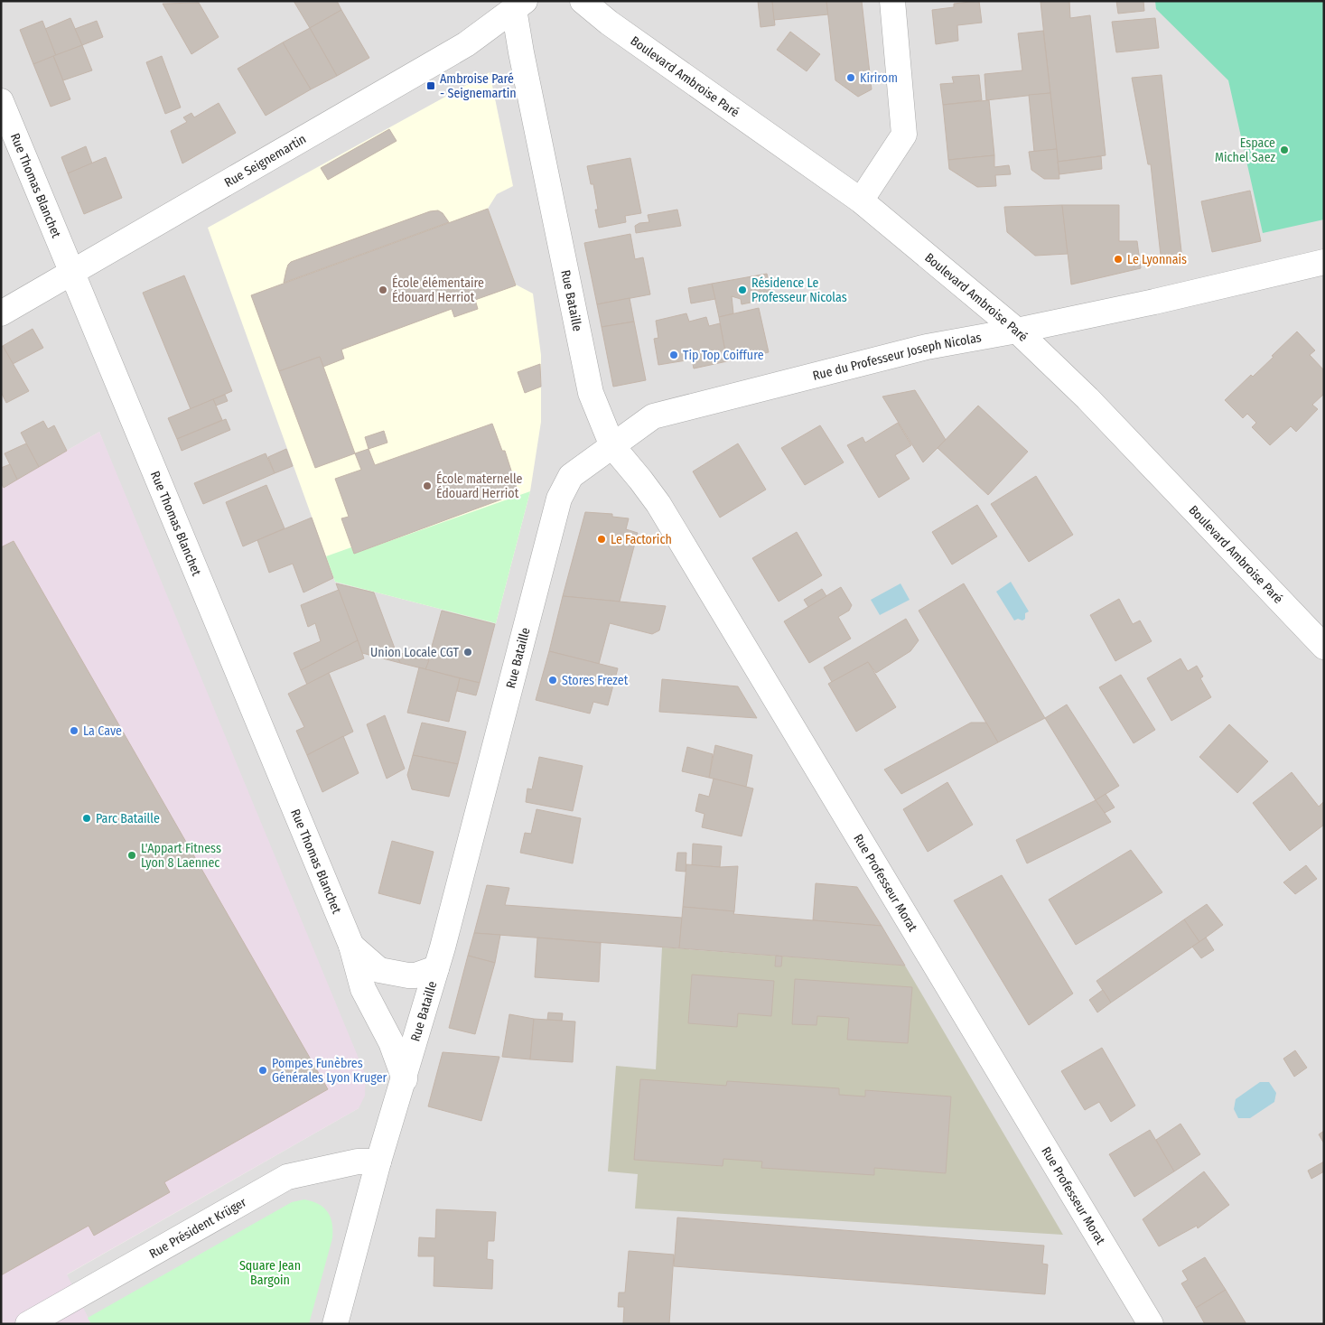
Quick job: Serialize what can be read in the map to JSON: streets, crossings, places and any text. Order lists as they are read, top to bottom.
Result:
{
  "streets": {
    "street": [
      "Boulevard Ambroise Paré",
      "Rue Seignemartin",
      "Rue Thomas Blanchet",
      "Rue Bataille",
      "Rue du Professeur Joseph Nicolas",
      "Rue Professeur Morat",
      "Rue Président Krüger"
    ]
  },
  "crossings": [
    ["Boulevard Ambroise Paré", "Rue du Professeur Joseph Nicolas"],
    ["Rue Seignemartin", "Rue Thomas Blanchet"],
    ["Rue Seignemartin", "Rue Bataille"],
    ["Rue Thomas Blanchet", "Rue Bataille"],
    ["Rue Bataille", "Rue du Professeur Joseph Nicolas"],
    ["Rue Bataille", "Rue Professeur Morat"],
    ["Rue Bataille", "Rue Président Krüger"],
    ["Rue du Professeur Joseph Nicolas", "Rue Professeur Morat"]
  ],
  "parks": ["Square Jean Bargoin"],
  "places": {
    "other": [
      "Kirirom",
      "Espace Michel Saez",
      "Le Lyonnais",
      "École élémentaire Édouard Herriot",
      "Résidence Le Professeur Nicolas",
      "Tip Top Coiffure",
      "École maternelle Édouard Herriot",
      "Le Factorich",
      "Union Locale CGT",
      "Stores Frezet",
      "La Cave",
      "Parc Bataille",
      "L'Appart Fitness Lyon 8 Laennec",
      "Pompes Funèbres Générales Lyon Kruger"
    ],
    "transit": ["Ambroise Paré - Seignemartin"]
  }
}
